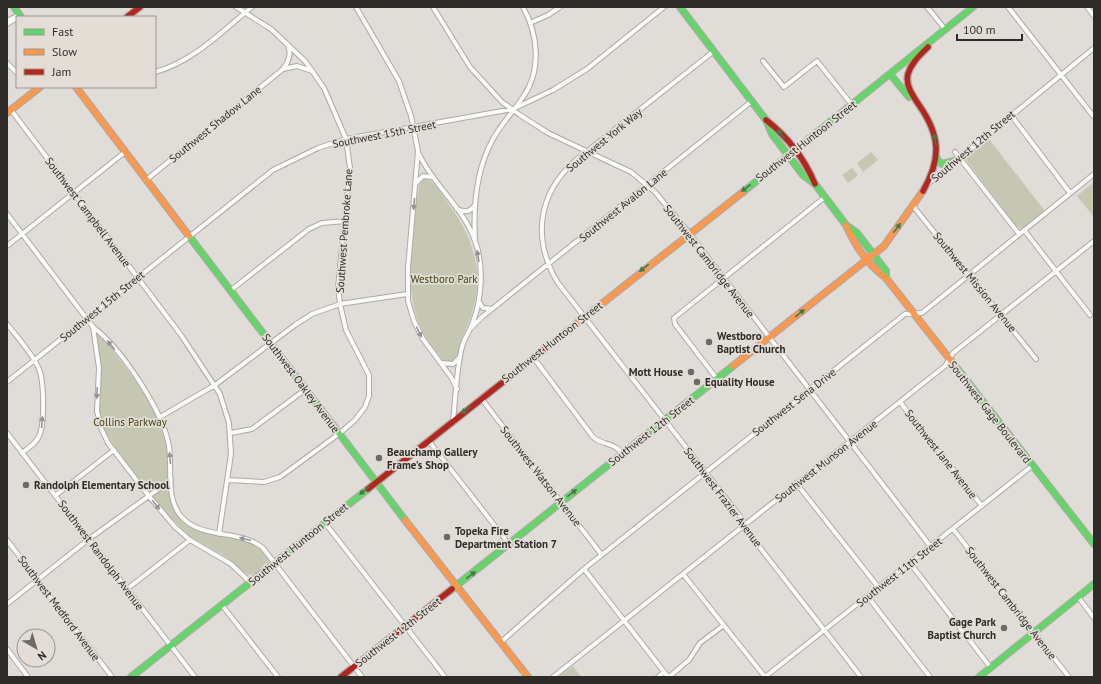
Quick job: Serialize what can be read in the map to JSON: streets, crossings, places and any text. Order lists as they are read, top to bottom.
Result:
{
  "streets": {
    "main road": [
      "Southwest Huntoon Street",
      "Southwest 12th Street",
      "Southwest Oakley Avenue",
      "Southwest Gage Boulevard"
    ],
    "street": [
      "Southwest Shadow Lane",
      "Southwest 15th Street",
      "Southwest York Way",
      "Southwest Avalon Lane",
      "Southwest Campbell Avenue",
      "Southwest Pembroke Lane",
      "Southwest Cambridge Avenue",
      "Southwest Mission Avenue",
      "Southwest Sena Drive",
      "Southwest Jane Avenue",
      "Southwest Munson Avenue",
      "Southwest Watson Avenue",
      "Southwest Frazier Avenue",
      "Southwest Randolph Avenue",
      "Southwest 11th Street",
      "Southwest Medford Avenue"
    ]
  },
  "crossings": [
    ["Southwest Shadow Lane", "Southwest Oakley Avenue"],
    ["Southwest 15th Street", "Southwest Campbell Avenue"],
    ["Southwest 15th Street", "Southwest Pembroke Lane"],
    ["Southwest 15th Street", "Southwest Cambridge Avenue"],
    ["Southwest 15th Street", "Southwest Oakley Avenue"],
    ["Southwest York Way", "Southwest Huntoon Street"],
    ["Southwest York Way", "Southwest Avalon Lane"],
    ["Southwest York Way", "Southwest Cambridge Avenue"],
    ["Southwest York Way", "Southwest Gage Boulevard"],
    ["Southwest York Way", "Southwest Frazier Avenue"],
    ["Southwest Huntoon Street", "Southwest Cambridge Avenue"],
    ["Southwest Huntoon Street", "Southwest Oakley Avenue"],
    ["Southwest Huntoon Street", "Southwest Gage Boulevard"],
    ["Southwest Huntoon Street", "Southwest Watson Avenue"],
    ["Southwest Huntoon Street", "Southwest Frazier Avenue"],
    ["Southwest Huntoon Street", "Southwest Randolph Avenue"],
    ["Southwest 12th Street", "Southwest Cambridge Avenue"],
    ["Southwest 12th Street", "Southwest Mission Avenue"],
    ["Southwest 12th Street", "Southwest Oakley Avenue"],
    ["Southwest 12th Street", "Southwest Gage Boulevard"],
    ["Southwest 12th Street", "Southwest Watson Avenue"],
    ["Southwest 12th Street", "Southwest Frazier Avenue"],
    ["Southwest Avalon Lane", "Southwest Cambridge Avenue"],
    ["Southwest Avalon Lane", "Southwest Gage Boulevard"],
    ["Southwest Campbell Avenue", "Southwest Pembroke Lane"],
    ["Southwest Pembroke Lane", "Southwest Oakley Avenue"],
    ["Southwest Cambridge Avenue", "Southwest Sena Drive"],
    ["Southwest Cambridge Avenue", "Southwest Munson Avenue"],
    ["Southwest Cambridge Avenue", "Southwest 11th Street"],
    ["Southwest Mission Avenue", "Southwest Sena Drive"],
    ["Southwest Mission Avenue", "Southwest Munson Avenue"],
    ["Southwest Oakley Avenue", "Southwest Sena Drive"],
    ["Southwest Sena Drive", "Southwest Gage Boulevard"],
    ["Southwest Sena Drive", "Southwest Watson Avenue"],
    ["Southwest Sena Drive", "Southwest Frazier Avenue"],
    ["Southwest Gage Boulevard", "Southwest Munson Avenue"],
    ["Southwest Gage Boulevard", "Southwest 11th Street"],
    ["Southwest Jane Avenue", "Southwest Munson Avenue"],
    ["Southwest Jane Avenue", "Southwest 11th Street"],
    ["Southwest Munson Avenue", "Southwest Frazier Avenue"],
    ["Southwest Frazier Avenue", "Southwest 11th Street"]
  ],
  "parks": ["Westboro Park", "Collins Parkway"],
  "places": [
    "Westboro Baptist Church",
    "Mott House",
    "Equality House",
    "Beauchamp Gallery Frame's Shop",
    "Randolph Elementary School",
    "Topeka Fire Department Station 7",
    "Gage Park Baptist Church"
  ],
  "legend": ["Fast", "Slow", "Jam"],
  "scale_bar": "100 m",
  "north": "bottom right"
}
